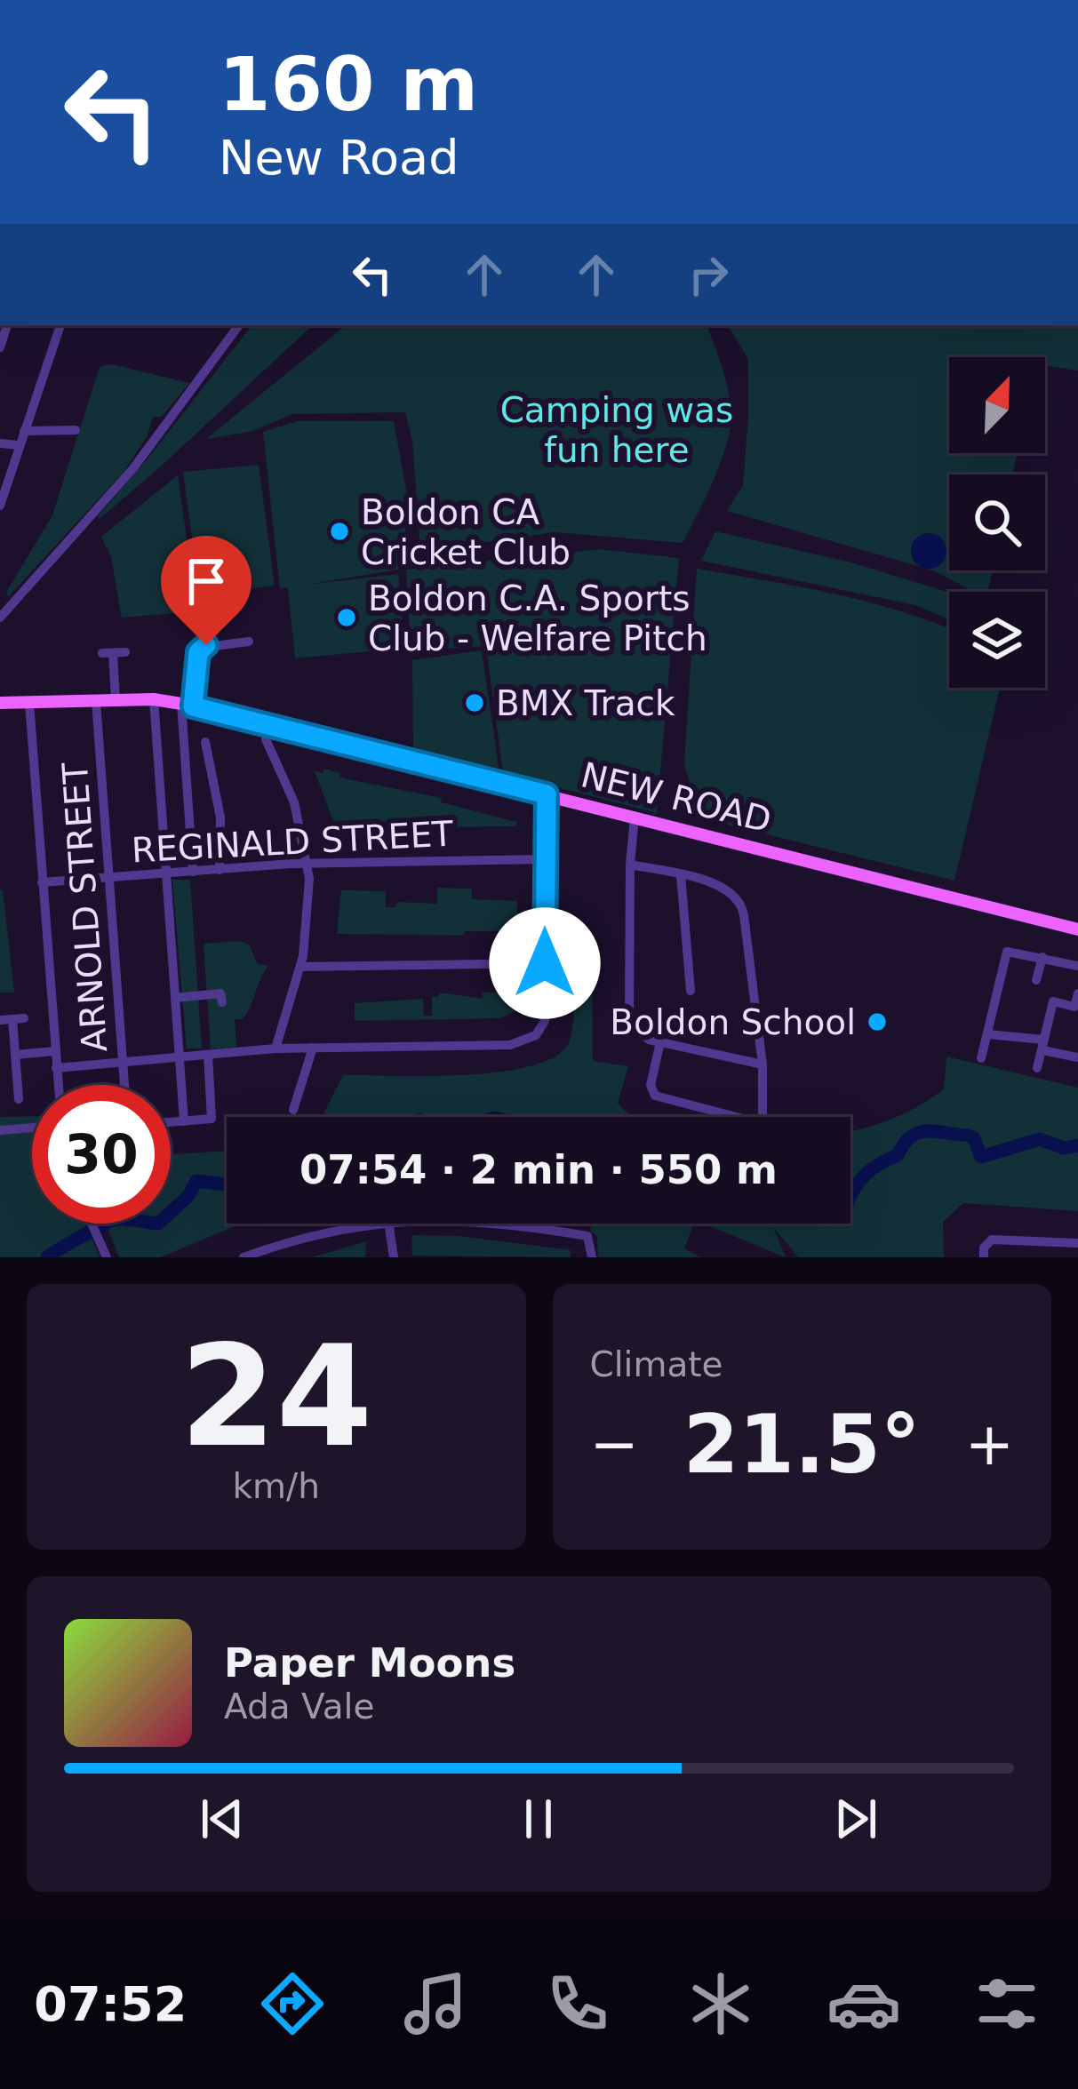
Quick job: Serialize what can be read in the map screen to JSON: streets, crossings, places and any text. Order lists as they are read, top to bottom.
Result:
{
  "streets": {
    "main road": ["NEW ROAD"],
    "street": ["REGINALD STREET", "ARNOLD STREET"]
  },
  "crossings": [
    ["NEW ROAD", "ARNOLD STREET"],
    ["REGINALD STREET", "ARNOLD STREET"]
  ],
  "parks": ["Camping was fun here"],
  "places": [
    "Boldon CA Cricket Club",
    "Boldon C.A. Sports Club - Welfare Pitch",
    "BMX Track",
    "Boldon School"
  ],
  "north": "top right",
  "page": {
    "turn": ["160 m", "New Road"],
    "limit": "30",
    "trip": "07:54 · 2 min · 550 m",
    "tile": [
      ["24", "km/h"],
      "Climate"
    ],
    "heat": ["−", "21.5°", "+"],
    "song": ["Paper Moons", "Ada Vale"],
    "tabs": "07:52"
  }
}
